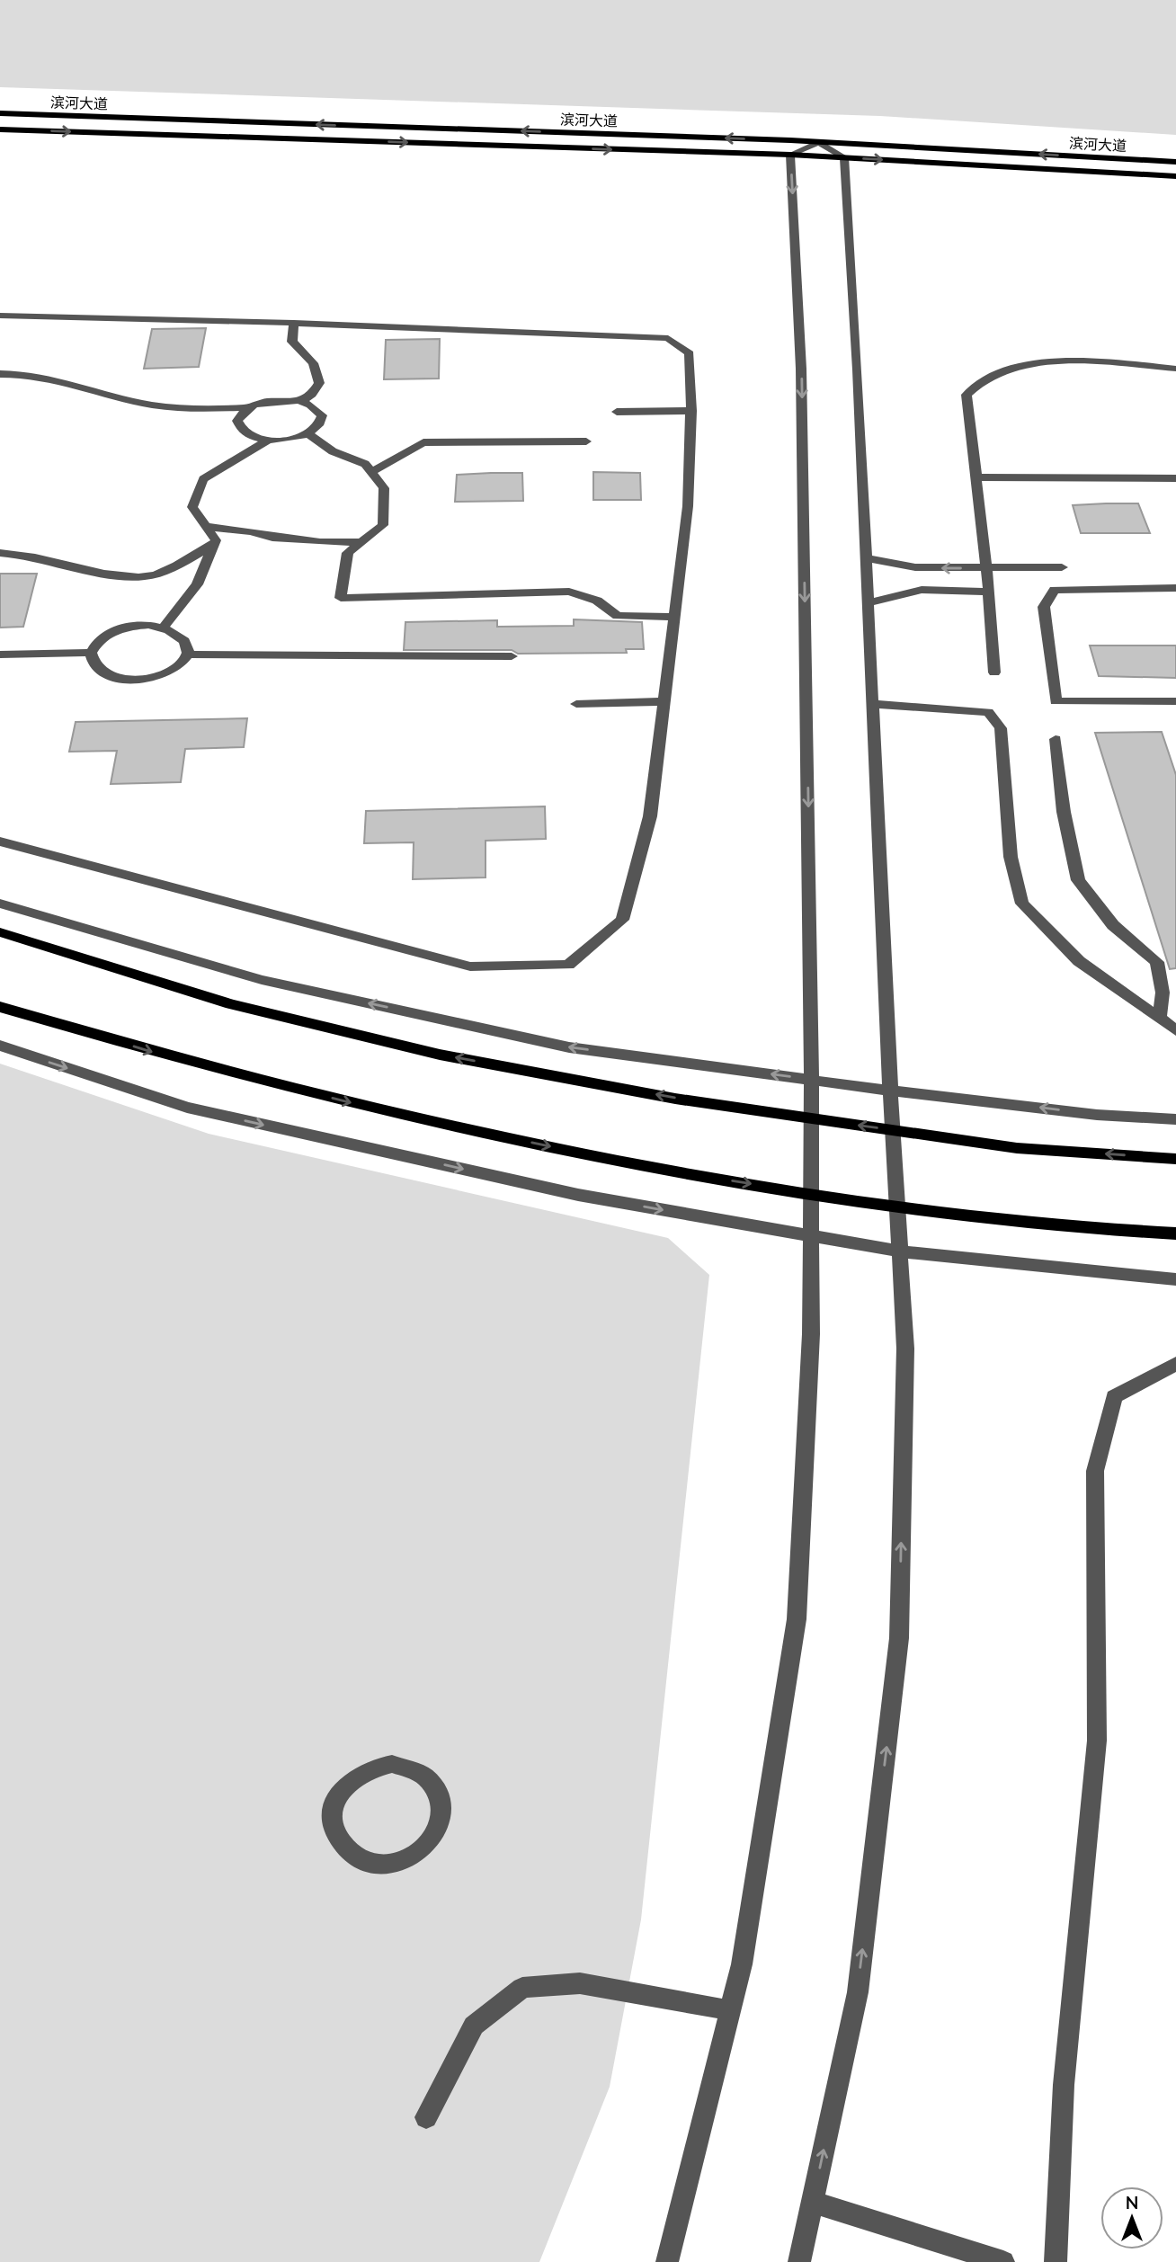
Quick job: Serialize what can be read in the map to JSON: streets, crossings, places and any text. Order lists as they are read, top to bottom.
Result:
{
  "streets": {
    "main road": ["滨河大道"]
  },
  "north": "top"
}
